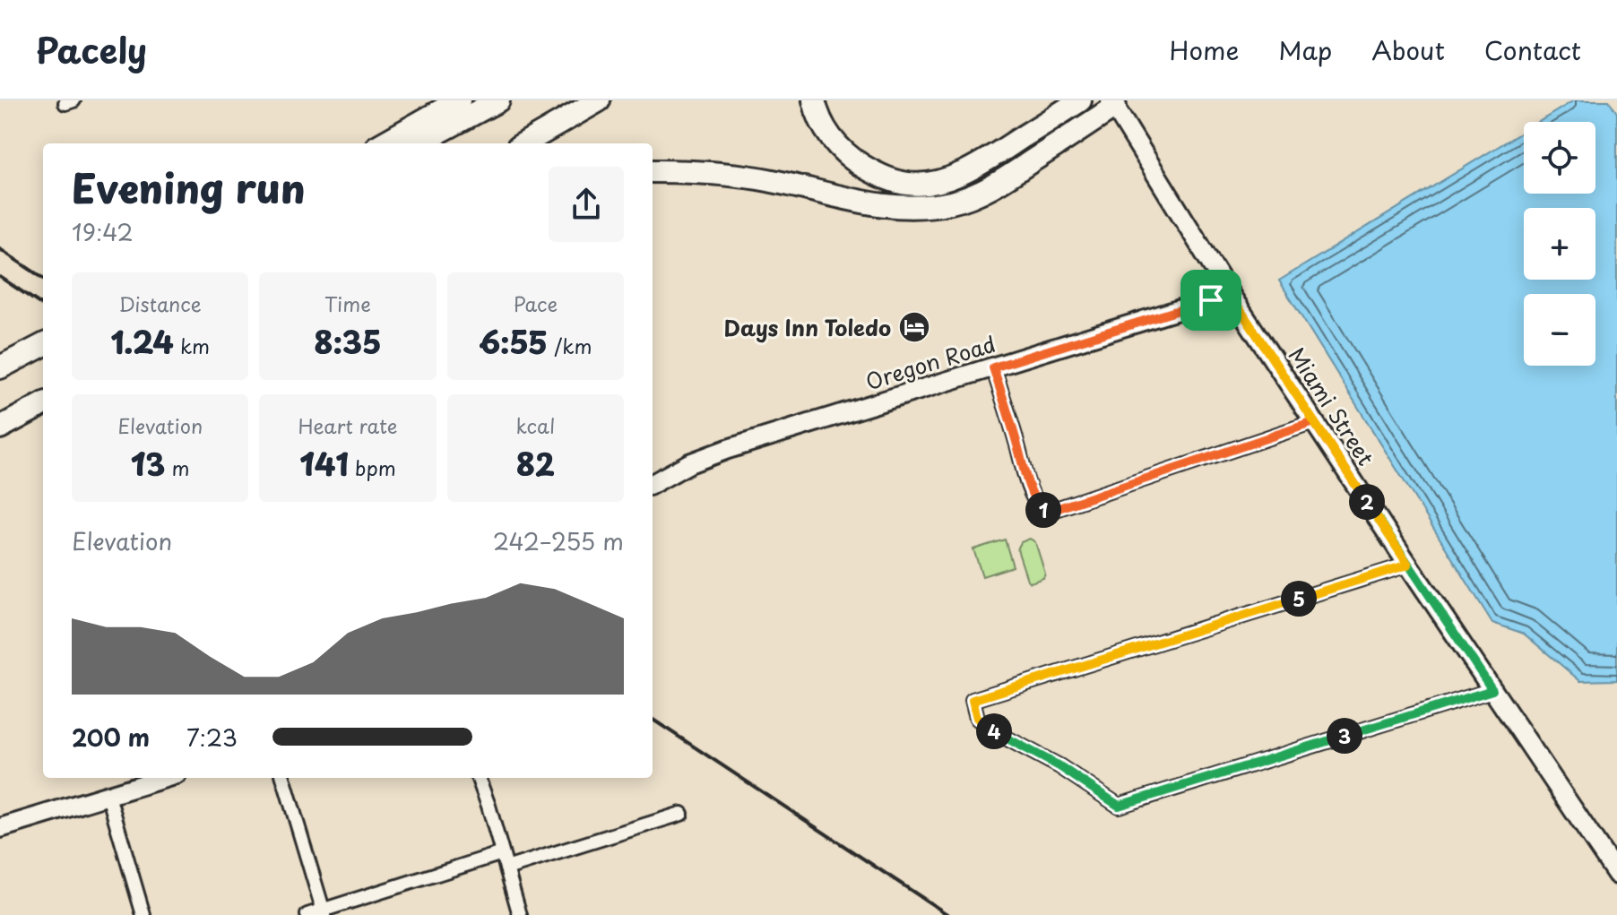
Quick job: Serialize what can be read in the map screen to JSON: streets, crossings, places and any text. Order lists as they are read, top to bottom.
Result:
{
  "streets": {
    "main road": ["Oregon Road", "Miami Street"]
  },
  "crossings": [
    ["Oregon Road", "Miami Street"]
  ],
  "places": {
    "hotel": ["Days Inn Toledo"]
  },
  "page": {
    "header": "Pacely",
    "nav": [
      "Home",
      "Map",
      "About",
      "Contact"
    ],
    "map_buttons": ["+", "−"],
    "heading": ["Evening run", "19:42"],
    "stats": [
      ["Distance", "1.24 km"],
      ["Time", "8:35"],
      ["Pace", "6:55 /km"],
      ["Elevation", "13 m"],
      ["Heart rate", "141 bpm"],
      ["kcal", "82"]
    ],
    "pins": [
      "2",
      "1",
      "5",
      "4",
      "3"
    ],
    "chart": ["Elevation", "242–255 m"],
    "list": [
      {
        "name": "200 m",
        "note": "7:23"
      }
    ]
  }
}
